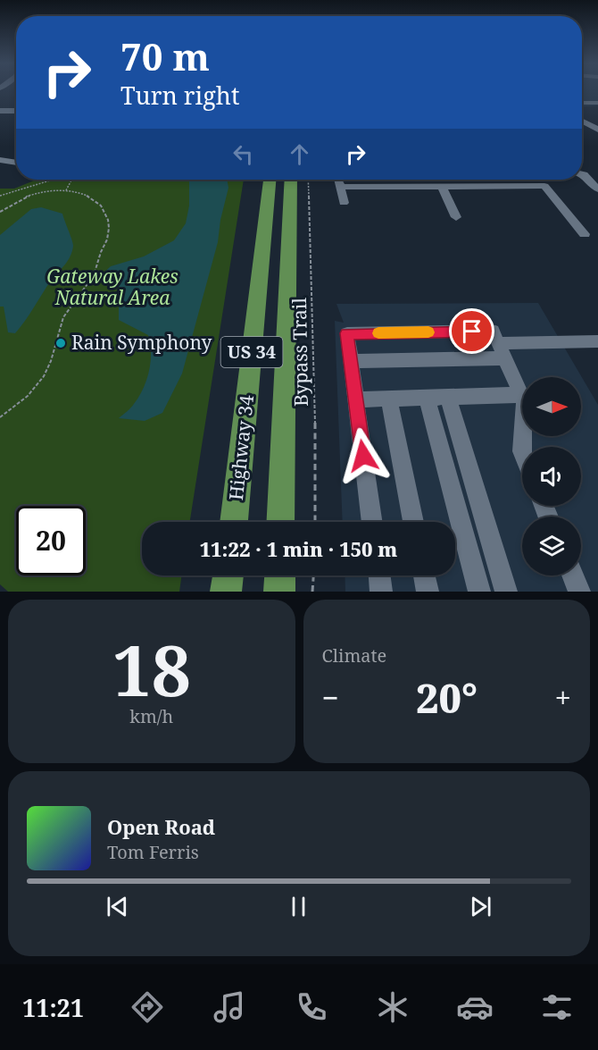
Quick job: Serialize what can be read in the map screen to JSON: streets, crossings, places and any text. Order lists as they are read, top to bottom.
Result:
{
  "streets": {
    "highway": ["US 34", "Highway 34"],
    "path": ["Bypass Trail"]
  },
  "parks": ["Gateway Lakes Natural Area"],
  "places": ["Rain Symphony"],
  "north": "right",
  "page": {
    "turn": ["70 m", "Turn right"],
    "limit": "20",
    "trip": "11:22 · 1 min · 150 m",
    "tile": [
      ["18", "km/h"],
      "Climate"
    ],
    "heat": ["−", "20°", "+"],
    "song": ["Open Road", "Tom Ferris"],
    "tabs": "11:21"
  }
}
